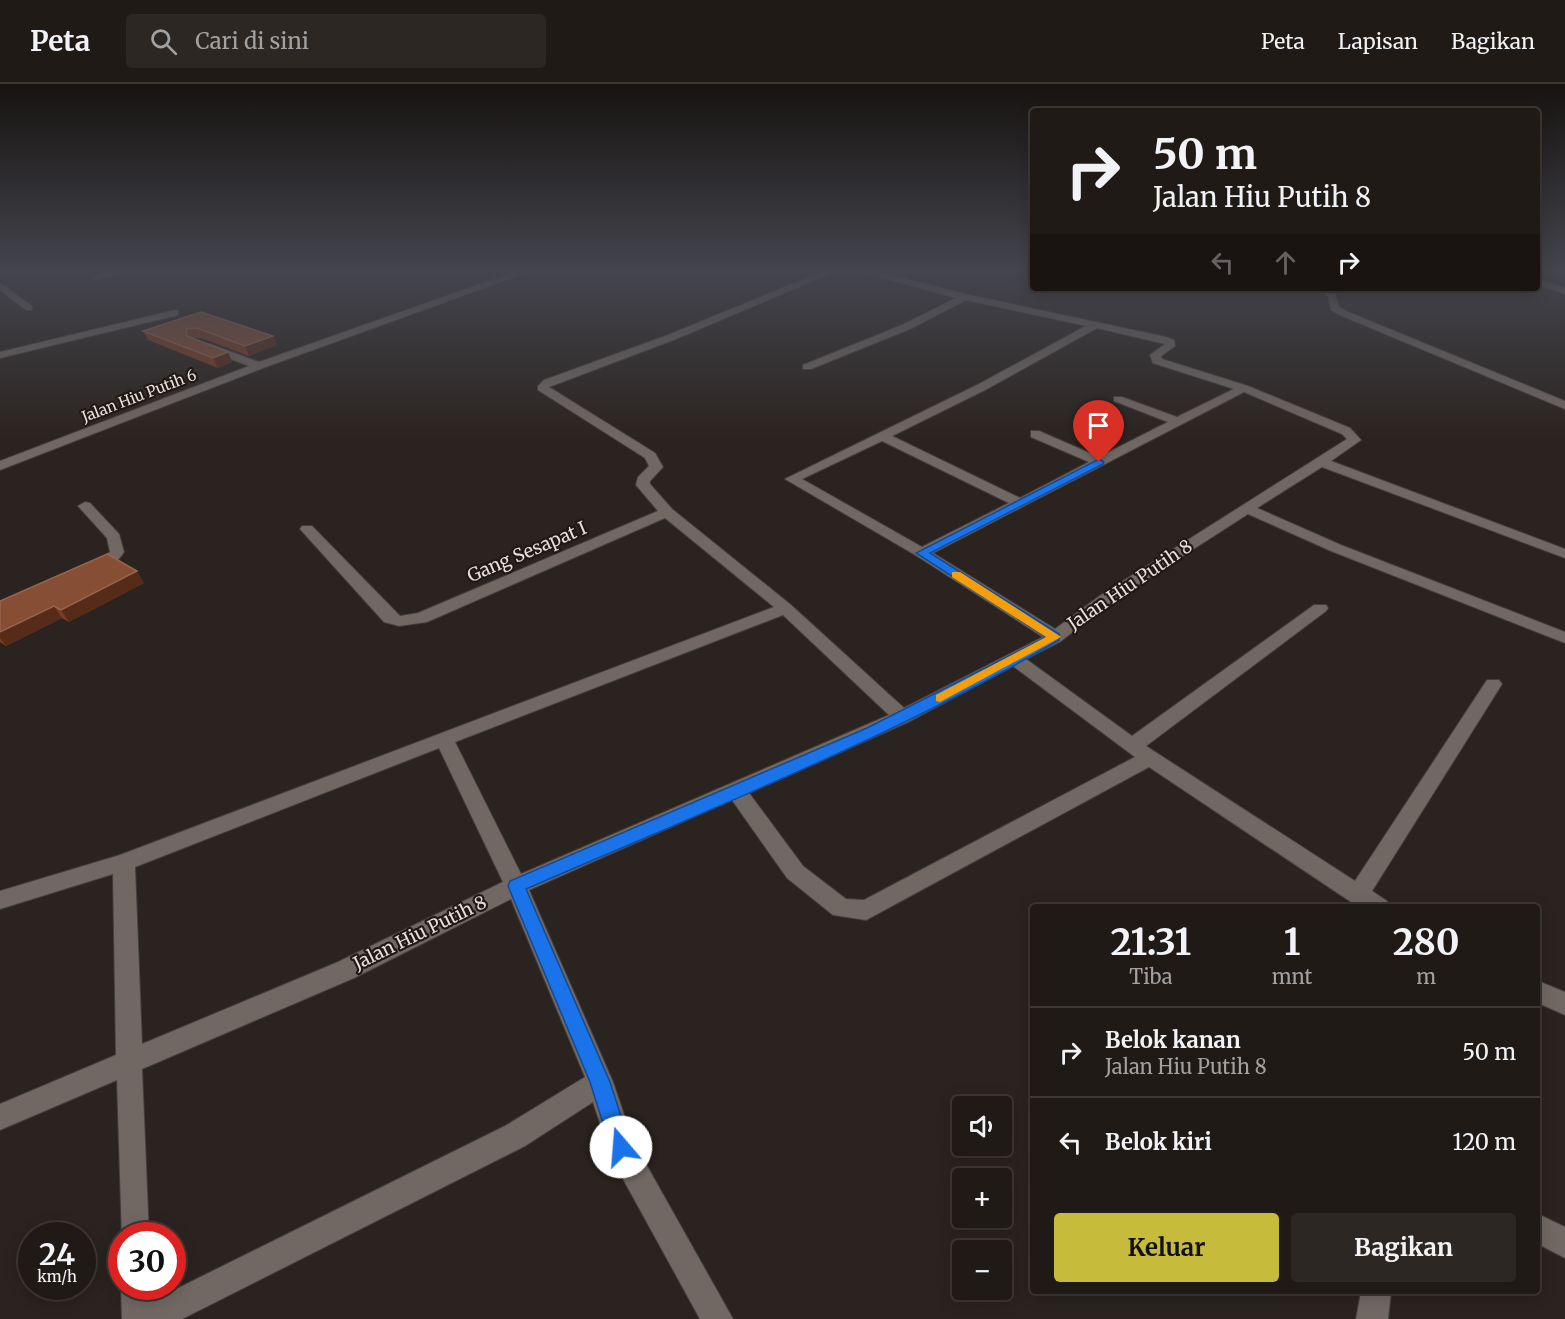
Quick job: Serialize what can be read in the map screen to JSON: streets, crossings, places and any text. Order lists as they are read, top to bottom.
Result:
{
  "streets": {
    "street": ["Jalan Hiu Putih 6", "Gang Sesapat I", "Jalan Hiu Putih 8"]
  },
  "page": {
    "header": "Peta",
    "search": "Cari di sini",
    "nav": ["Peta", "Lapisan", "Bagikan"],
    "turn": ["50 m", "Jalan Hiu Putih 8"],
    "eta": [
      "21:31",
      "Tiba",
      "1",
      "mnt",
      "280",
      "m"
    ],
    "list": [
      {
        "name": "Belok kanan",
        "note": "Jalan Hiu Putih 8",
        "value": "50 m"
      },
      {
        "name": "Belok kiri",
        "value": "120 m"
      }
    ],
    "map_buttons": ["+", "−"],
    "buttons": ["Keluar", "Bagikan"],
    "speed": "24 km/h",
    "limit": "30"
  }
}
